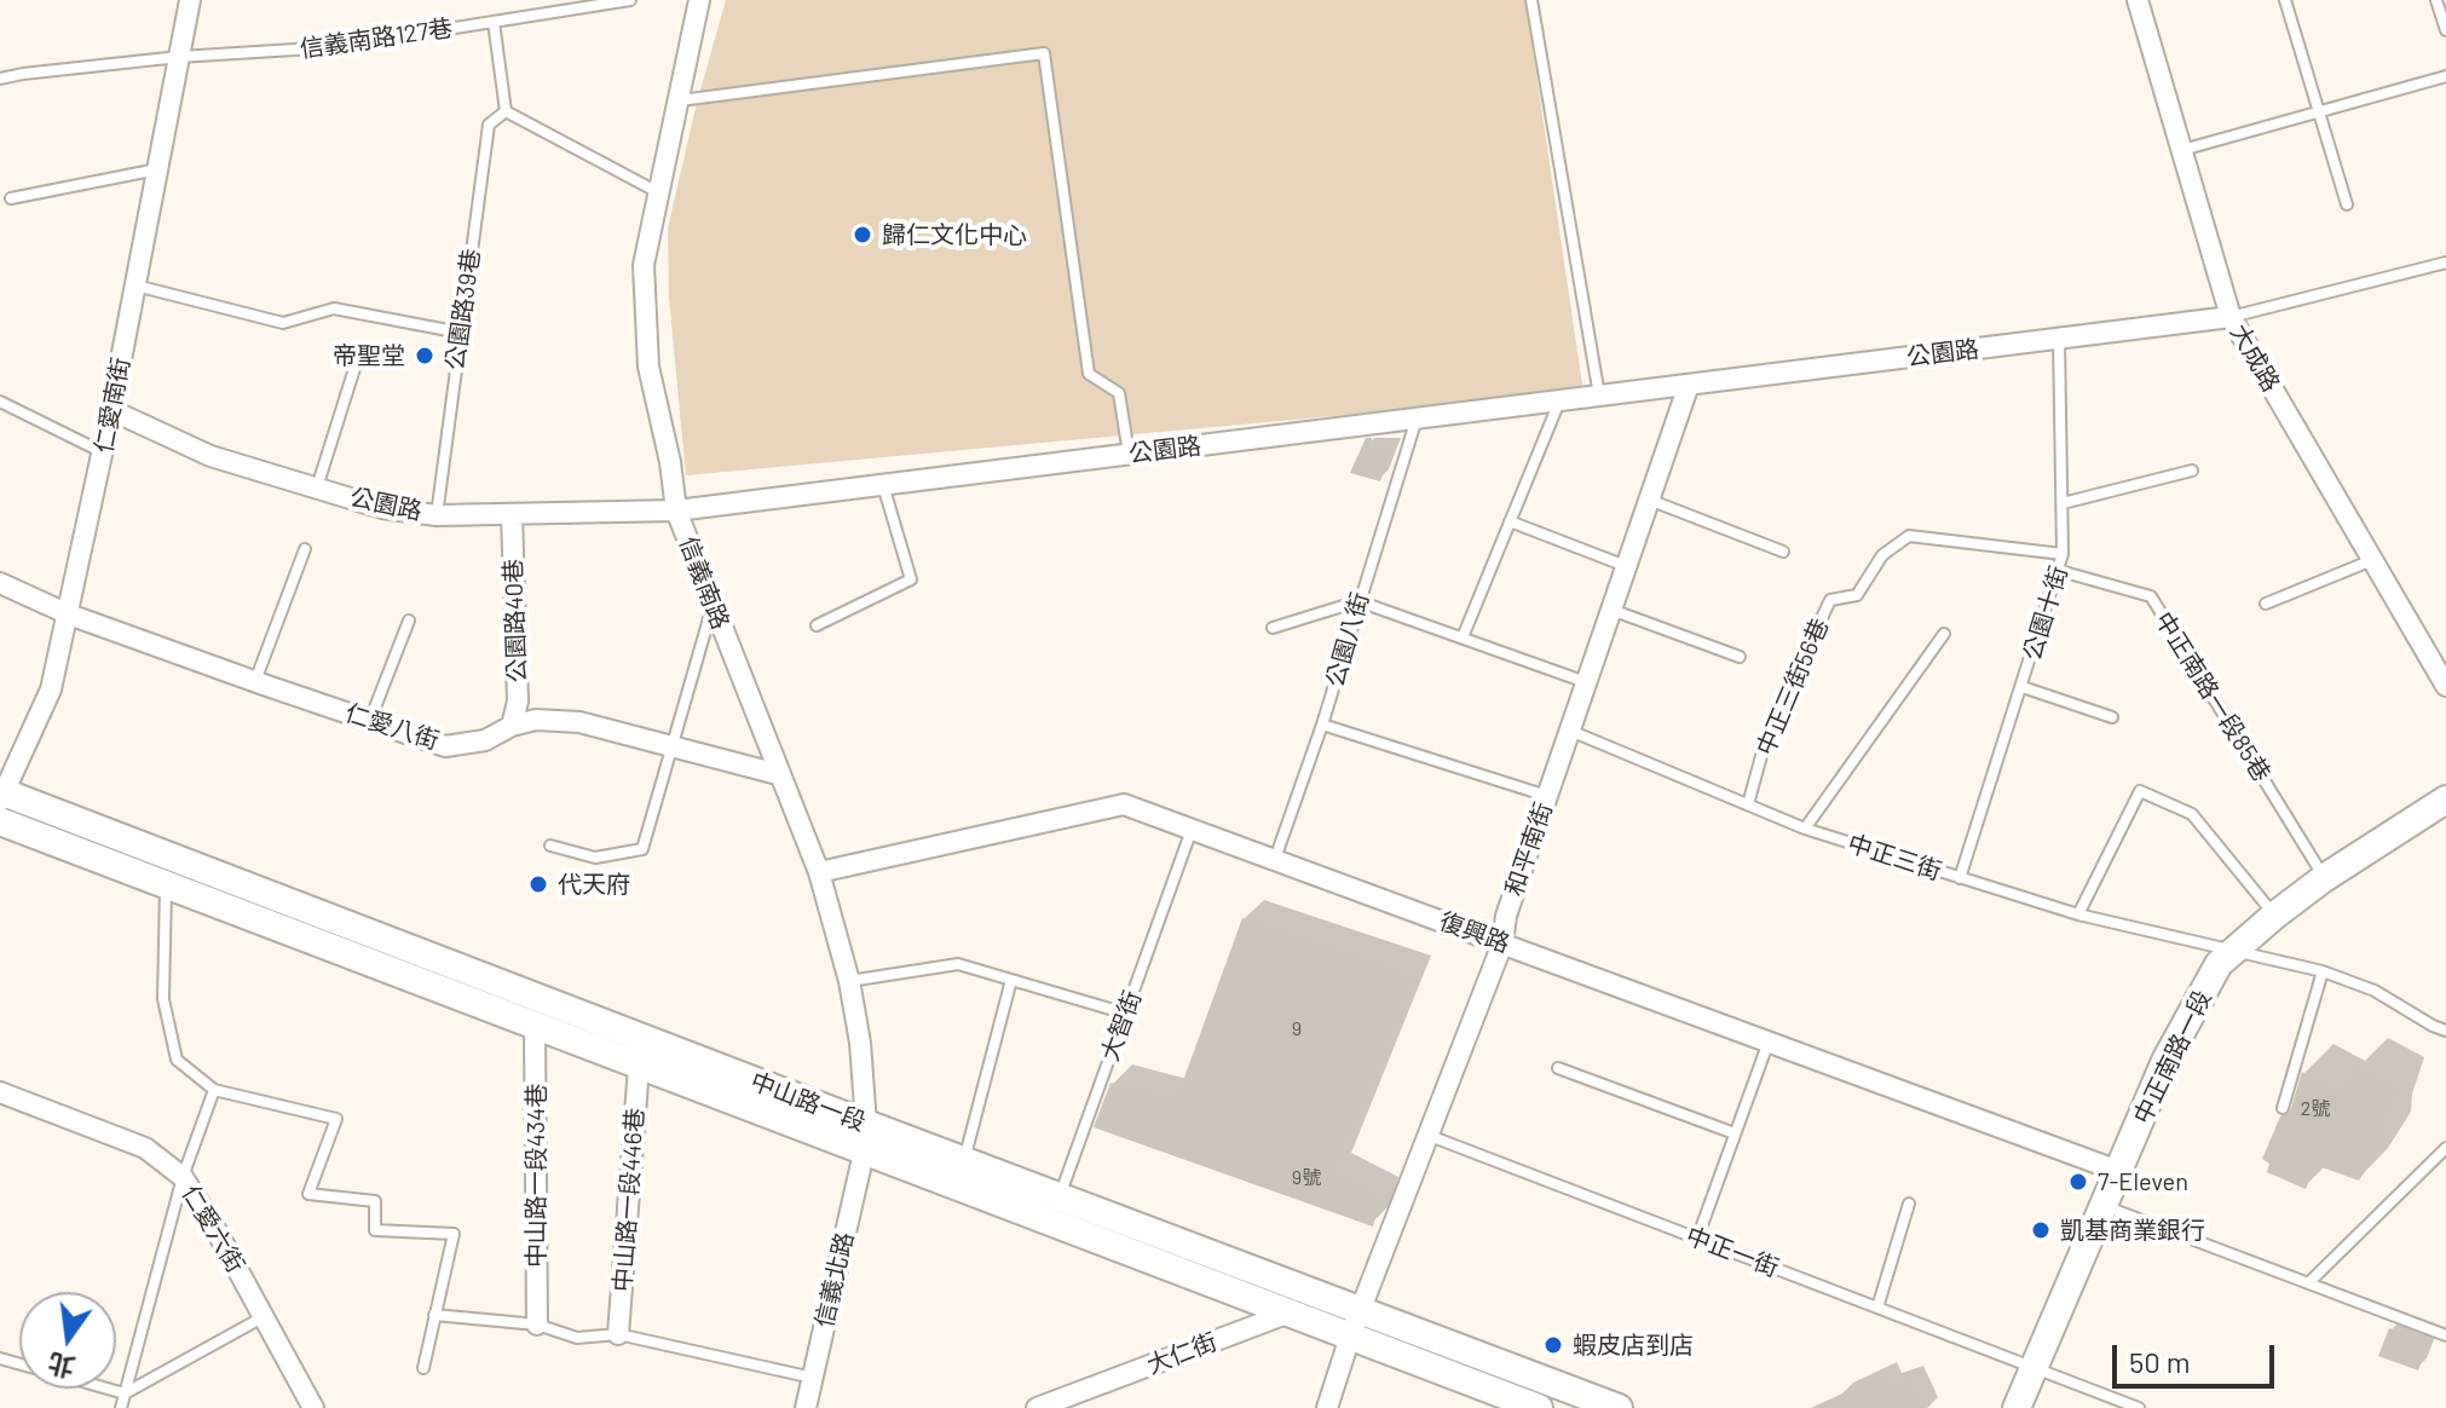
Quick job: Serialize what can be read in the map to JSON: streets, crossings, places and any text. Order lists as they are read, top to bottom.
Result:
{
  "streets": {
    "main road": ["中正南路一段", "中山路一段"],
    "street": [
      "公園路",
      "大成路",
      "仁愛南街",
      "信義南路",
      "公園路40巷",
      "仁愛八街",
      "和平南街",
      "復興路",
      "中山路一段434巷",
      "中山路一段446巷",
      "仁愛六街",
      "信義北路",
      "大仁街"
    ],
    "lane": [
      "信義南路127巷",
      "公園路39巷",
      "公園十街",
      "公園八街",
      "中正三街56巷",
      "中正南路一段85巷",
      "中正三街",
      "大智街",
      "中正一街"
    ]
  },
  "crossings": [
    ["信義南路127巷", "仁愛南街"],
    ["公園路39巷", "公園路"],
    ["公園路", "大成路"],
    ["公園路", "仁愛南街"],
    ["公園路", "信義南路"],
    ["公園路", "公園十街"],
    ["公園路", "公園路40巷"],
    ["公園路", "公園八街"],
    ["公園路", "和平南街"],
    ["仁愛南街", "仁愛八街"],
    ["仁愛南街", "中山路一段"],
    ["信義南路", "仁愛八街"],
    ["信義南路", "復興路"],
    ["信義南路", "中山路一段"],
    ["信義南路", "信義北路"],
    ["公園十街", "中正三街56巷"],
    ["公園十街", "中正南路一段85巷"],
    ["公園十街", "中正三街"],
    ["公園路40巷", "仁愛八街"],
    ["公園八街", "復興路"],
    ["中正三街56巷", "中正三街"],
    ["中正南路一段85巷", "中正南路一段"],
    ["和平南街", "中正三街"],
    ["和平南街", "復興路"],
    ["和平南街", "中山路一段"],
    ["和平南街", "中正一街"],
    ["中正三街", "中正南路一段"],
    ["復興路", "大智街"],
    ["復興路", "中正南路一段"],
    ["大智街", "中山路一段"],
    ["中正南路一段", "中正一街"],
    ["中山路一段", "中山路一段434巷"],
    ["中山路一段", "中山路一段446巷"],
    ["中山路一段", "信義北路"],
    ["中山路一段", "大仁街"]
  ],
  "places": [
    "歸仁文化中心",
    "帝聖堂",
    "代天府",
    "7-Eleven",
    "凱基商業銀行",
    "蝦皮店到店"
  ],
  "house_numbers": ["9", "2號", "9號"],
  "scale_bar": "50 m",
  "north": "bottom"
}
